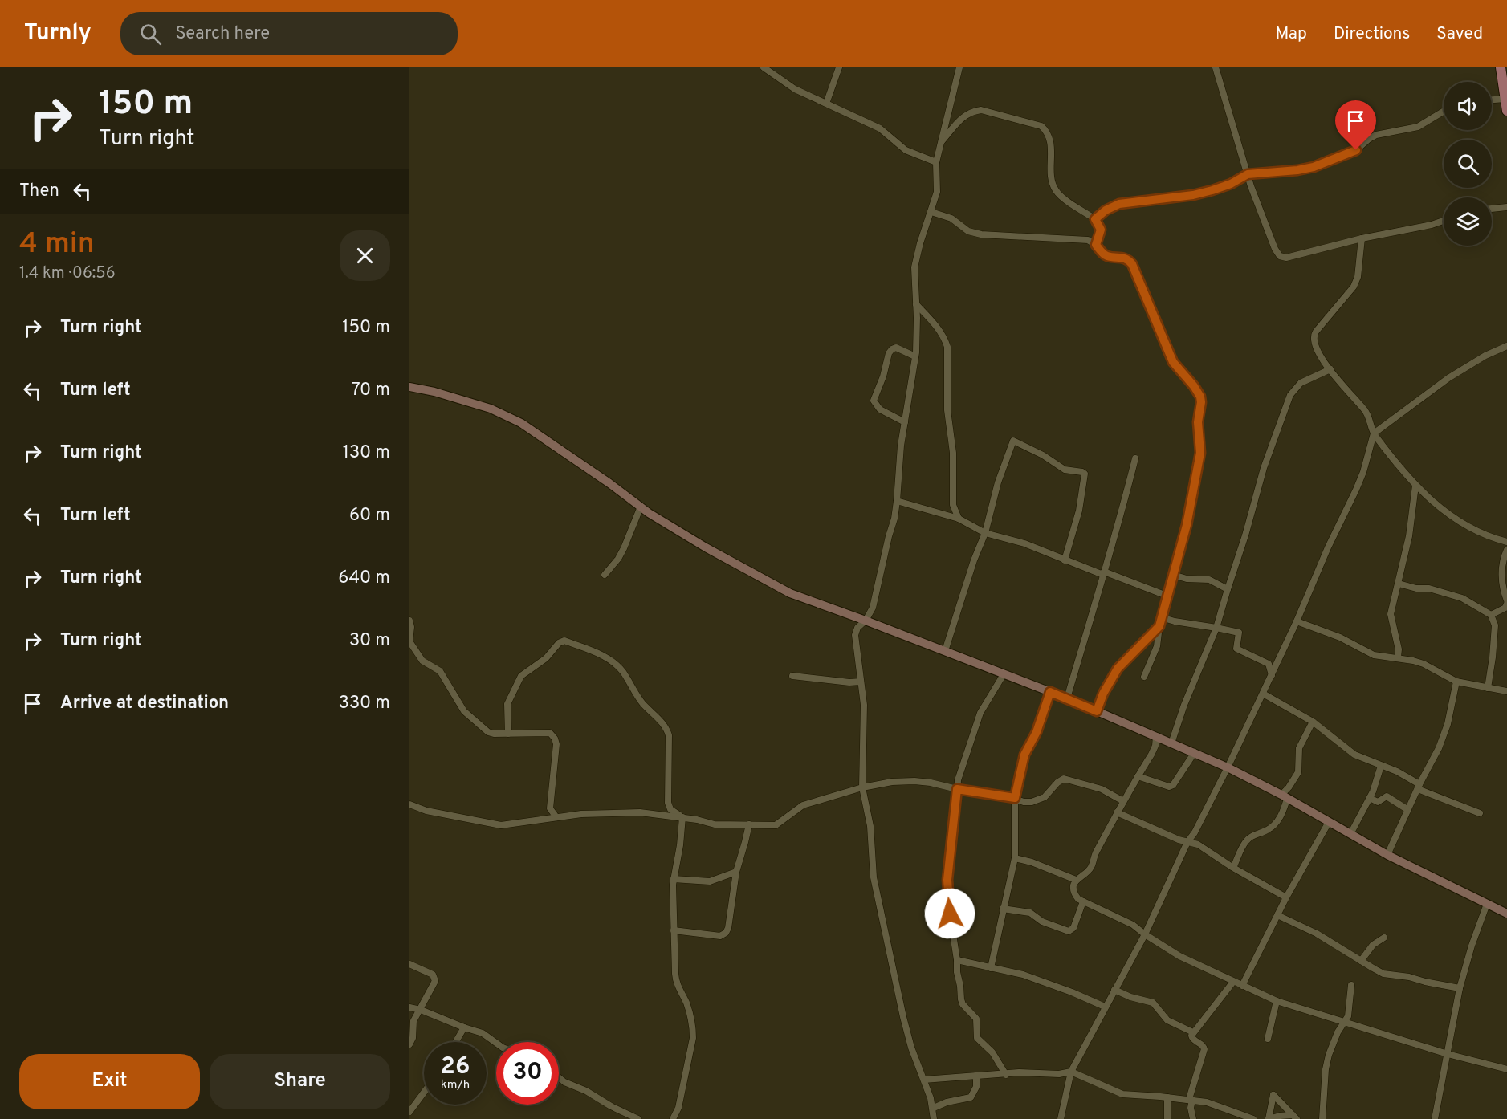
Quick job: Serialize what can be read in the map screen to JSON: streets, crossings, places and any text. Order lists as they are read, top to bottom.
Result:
{
  "page": {
    "header": "Turnly",
    "search": "Search here",
    "nav": ["Map", "Directions", "Saved"],
    "turn": ["150 m", "Turn right"],
    "then": "Then",
    "heading": ["4 min", "1.4 km · 06:56"],
    "list": [
      {
        "name": "Turn right",
        "value": "150 m"
      },
      {
        "name": "Turn left",
        "value": "70 m"
      },
      {
        "name": "Turn right",
        "value": "130 m"
      },
      {
        "name": "Turn left",
        "value": "60 m"
      },
      {
        "name": "Turn right",
        "value": "640 m"
      },
      {
        "name": "Turn right",
        "value": "30 m"
      },
      {
        "name": "Arrive at destination",
        "value": "330 m"
      }
    ],
    "speed": "26 km/h",
    "limit": "30",
    "buttons": ["Exit", "Share"]
  }
}
